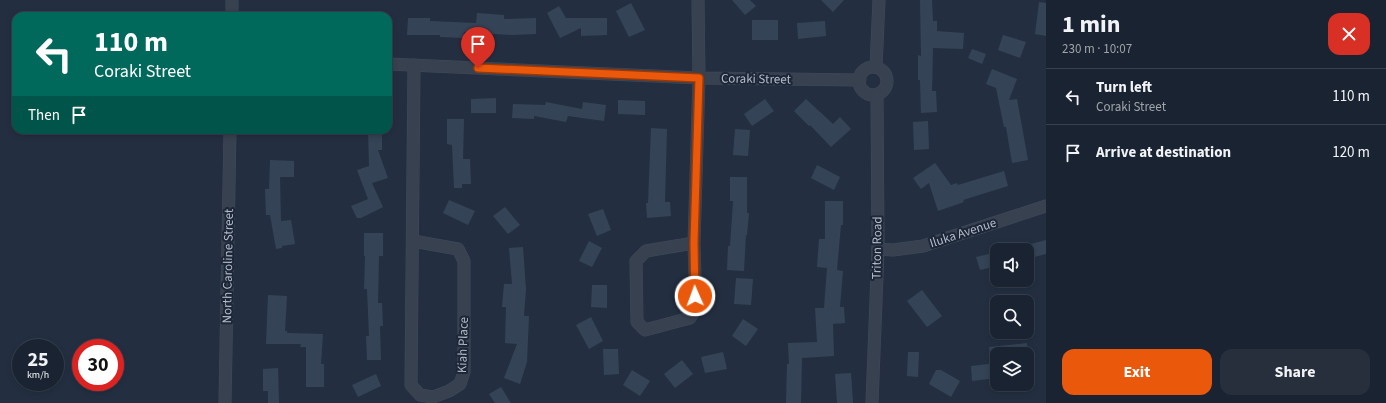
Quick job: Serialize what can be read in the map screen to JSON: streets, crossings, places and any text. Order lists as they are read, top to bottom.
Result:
{
  "streets": {
    "street": [
      "Coraki Street",
      "Iluka Avenue",
      "Triton Road",
      "North Caroline Street",
      "Kiah Place"
    ]
  },
  "crossings": [
    ["Coraki Street", "Triton Road"],
    ["Coraki Street", "Kiah Place"],
    ["Iluka Avenue", "Triton Road"]
  ],
  "page": {
    "heading": ["1 min", "230 m · 10:07"],
    "turn": ["110 m", "Coraki Street"],
    "list": [
      {
        "name": "Turn left",
        "note": "Coraki Street",
        "value": "110 m"
      },
      {
        "name": "Arrive at destination",
        "value": "120 m"
      }
    ],
    "then": "Then",
    "speed": "25 km/h",
    "limit": "30",
    "buttons": ["Exit", "Share"]
  }
}
